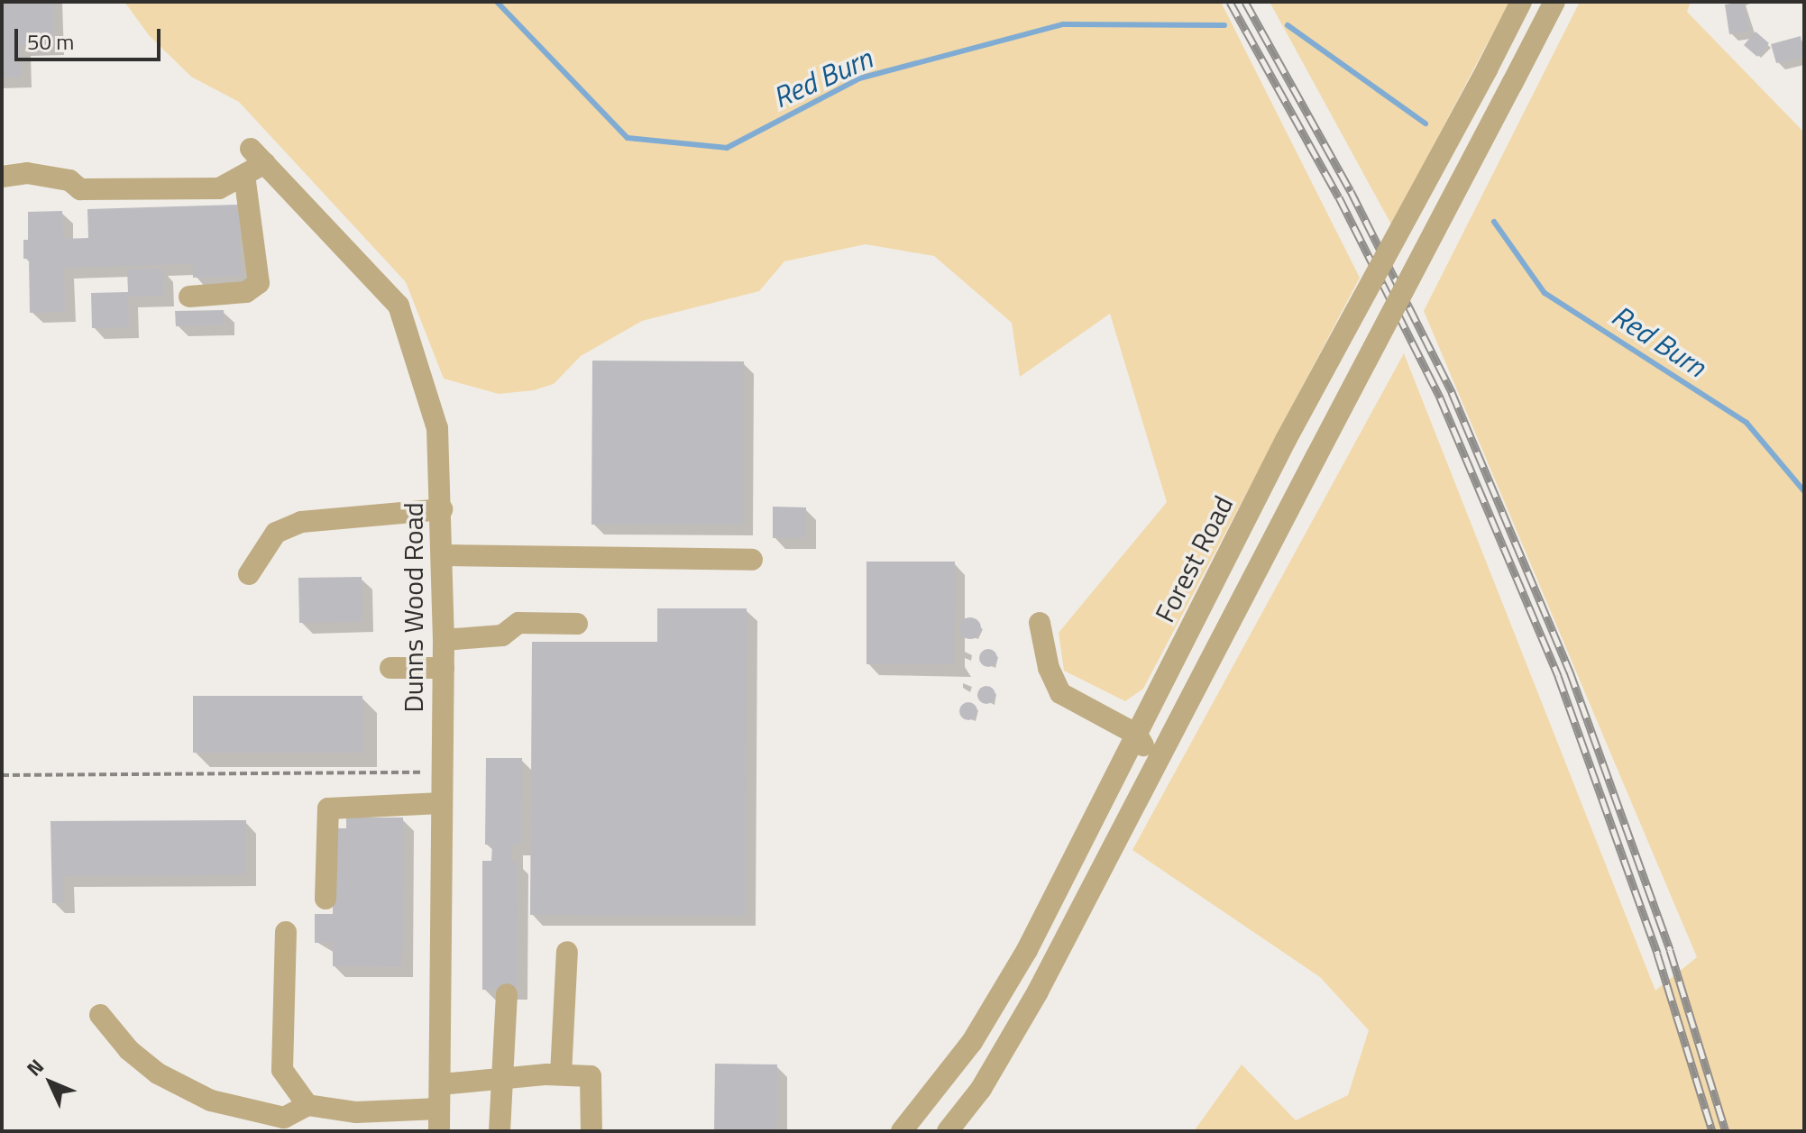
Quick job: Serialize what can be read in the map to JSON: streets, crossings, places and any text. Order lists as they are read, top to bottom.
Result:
{
  "streets": {
    "street": ["Forest Road", "Dunns Wood Road"]
  },
  "water": ["Red Burn"],
  "scale_bar": "50 m",
  "north": "top left"
}
